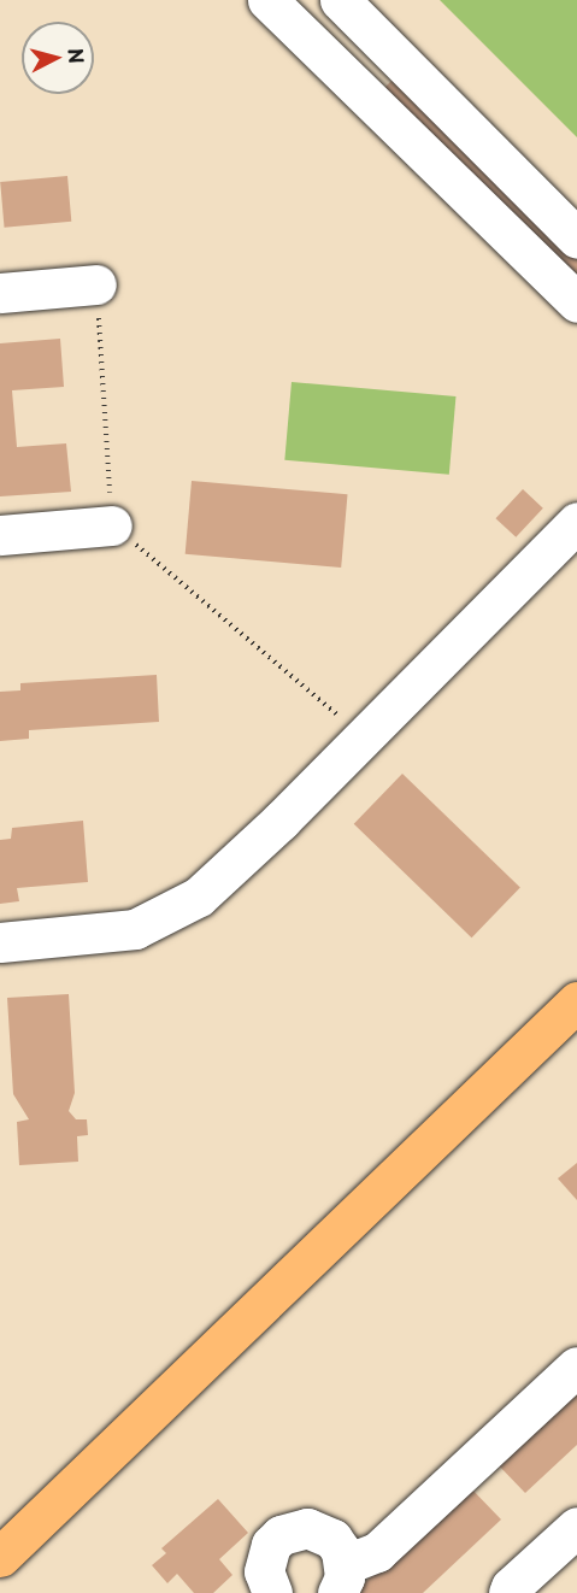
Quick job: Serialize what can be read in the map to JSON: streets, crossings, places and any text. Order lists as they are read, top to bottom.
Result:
{
  "north": "right"
}
